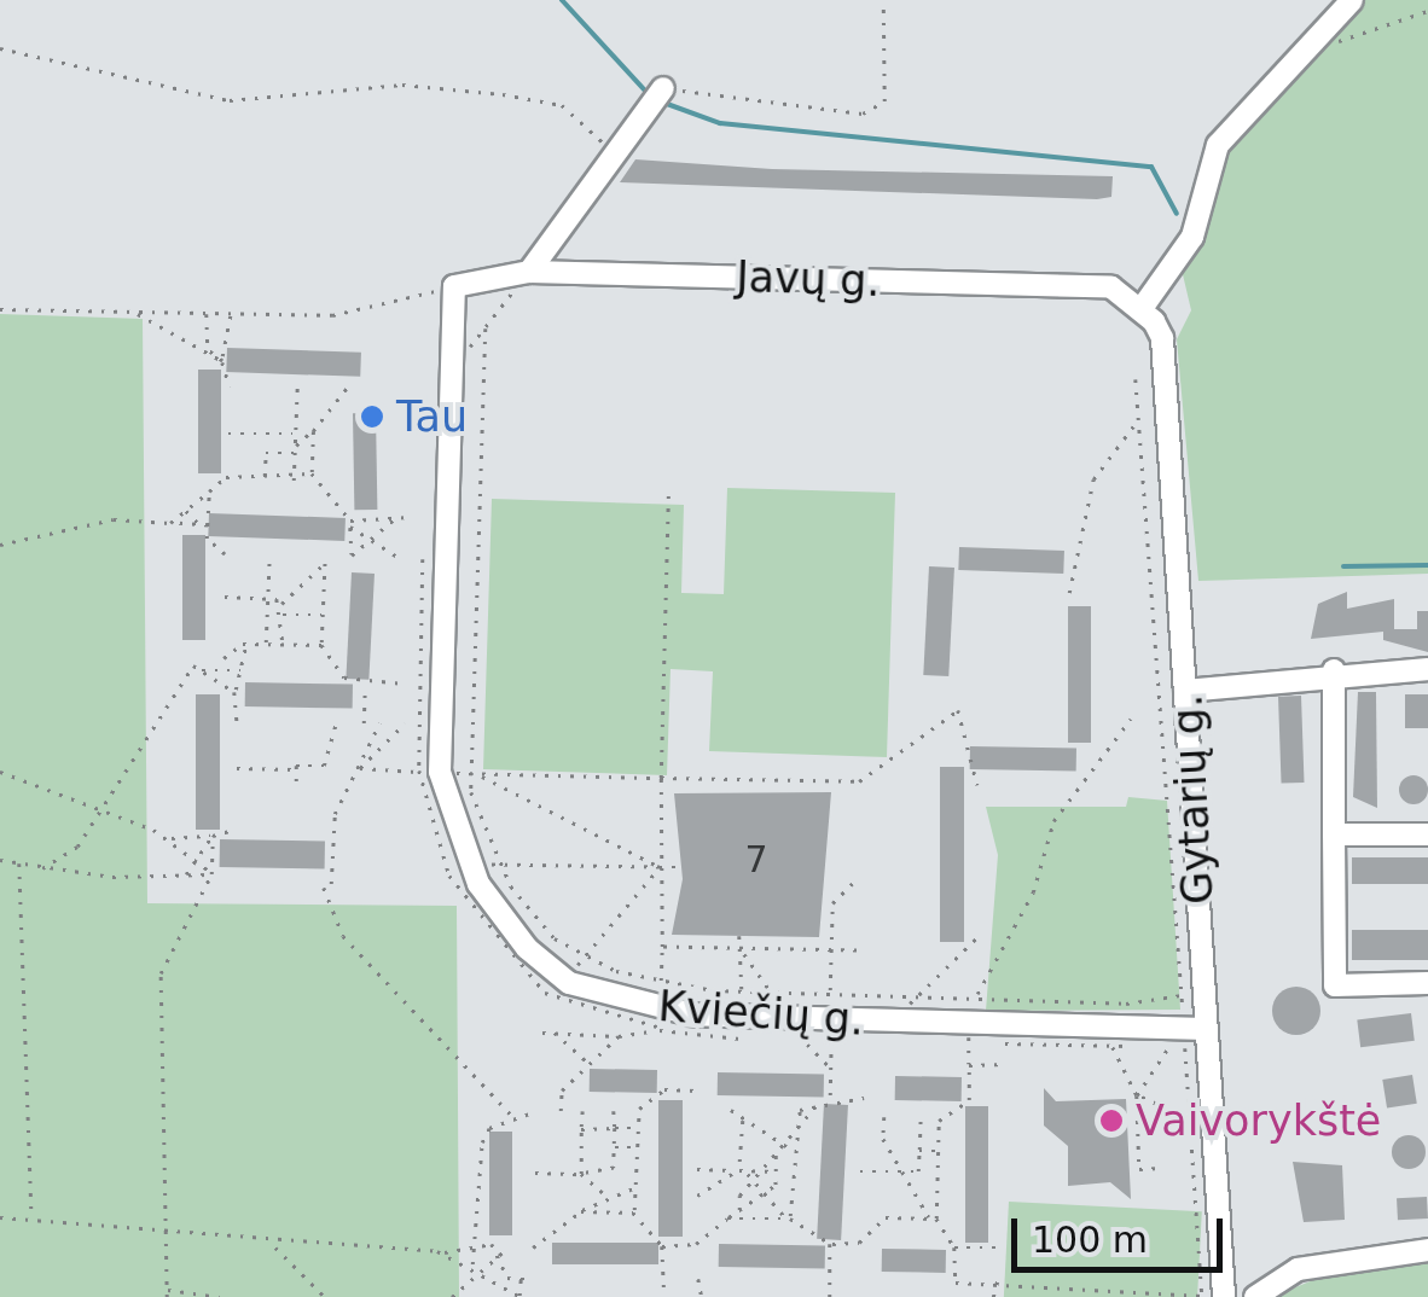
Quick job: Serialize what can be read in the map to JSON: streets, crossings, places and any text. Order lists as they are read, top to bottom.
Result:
{
  "streets": {
    "street": ["Javų g.", "Gytarių g.", "Kviečių g."]
  },
  "crossings": [
    ["Javų g.", "Gytarių g."],
    ["Javų g.", "Kviečių g."],
    ["Gytarių g.", "Kviečių g."]
  ],
  "places": ["Tau", "Vaivorykštė"],
  "house_numbers": ["7"],
  "scale_bar": "100 m"
}
